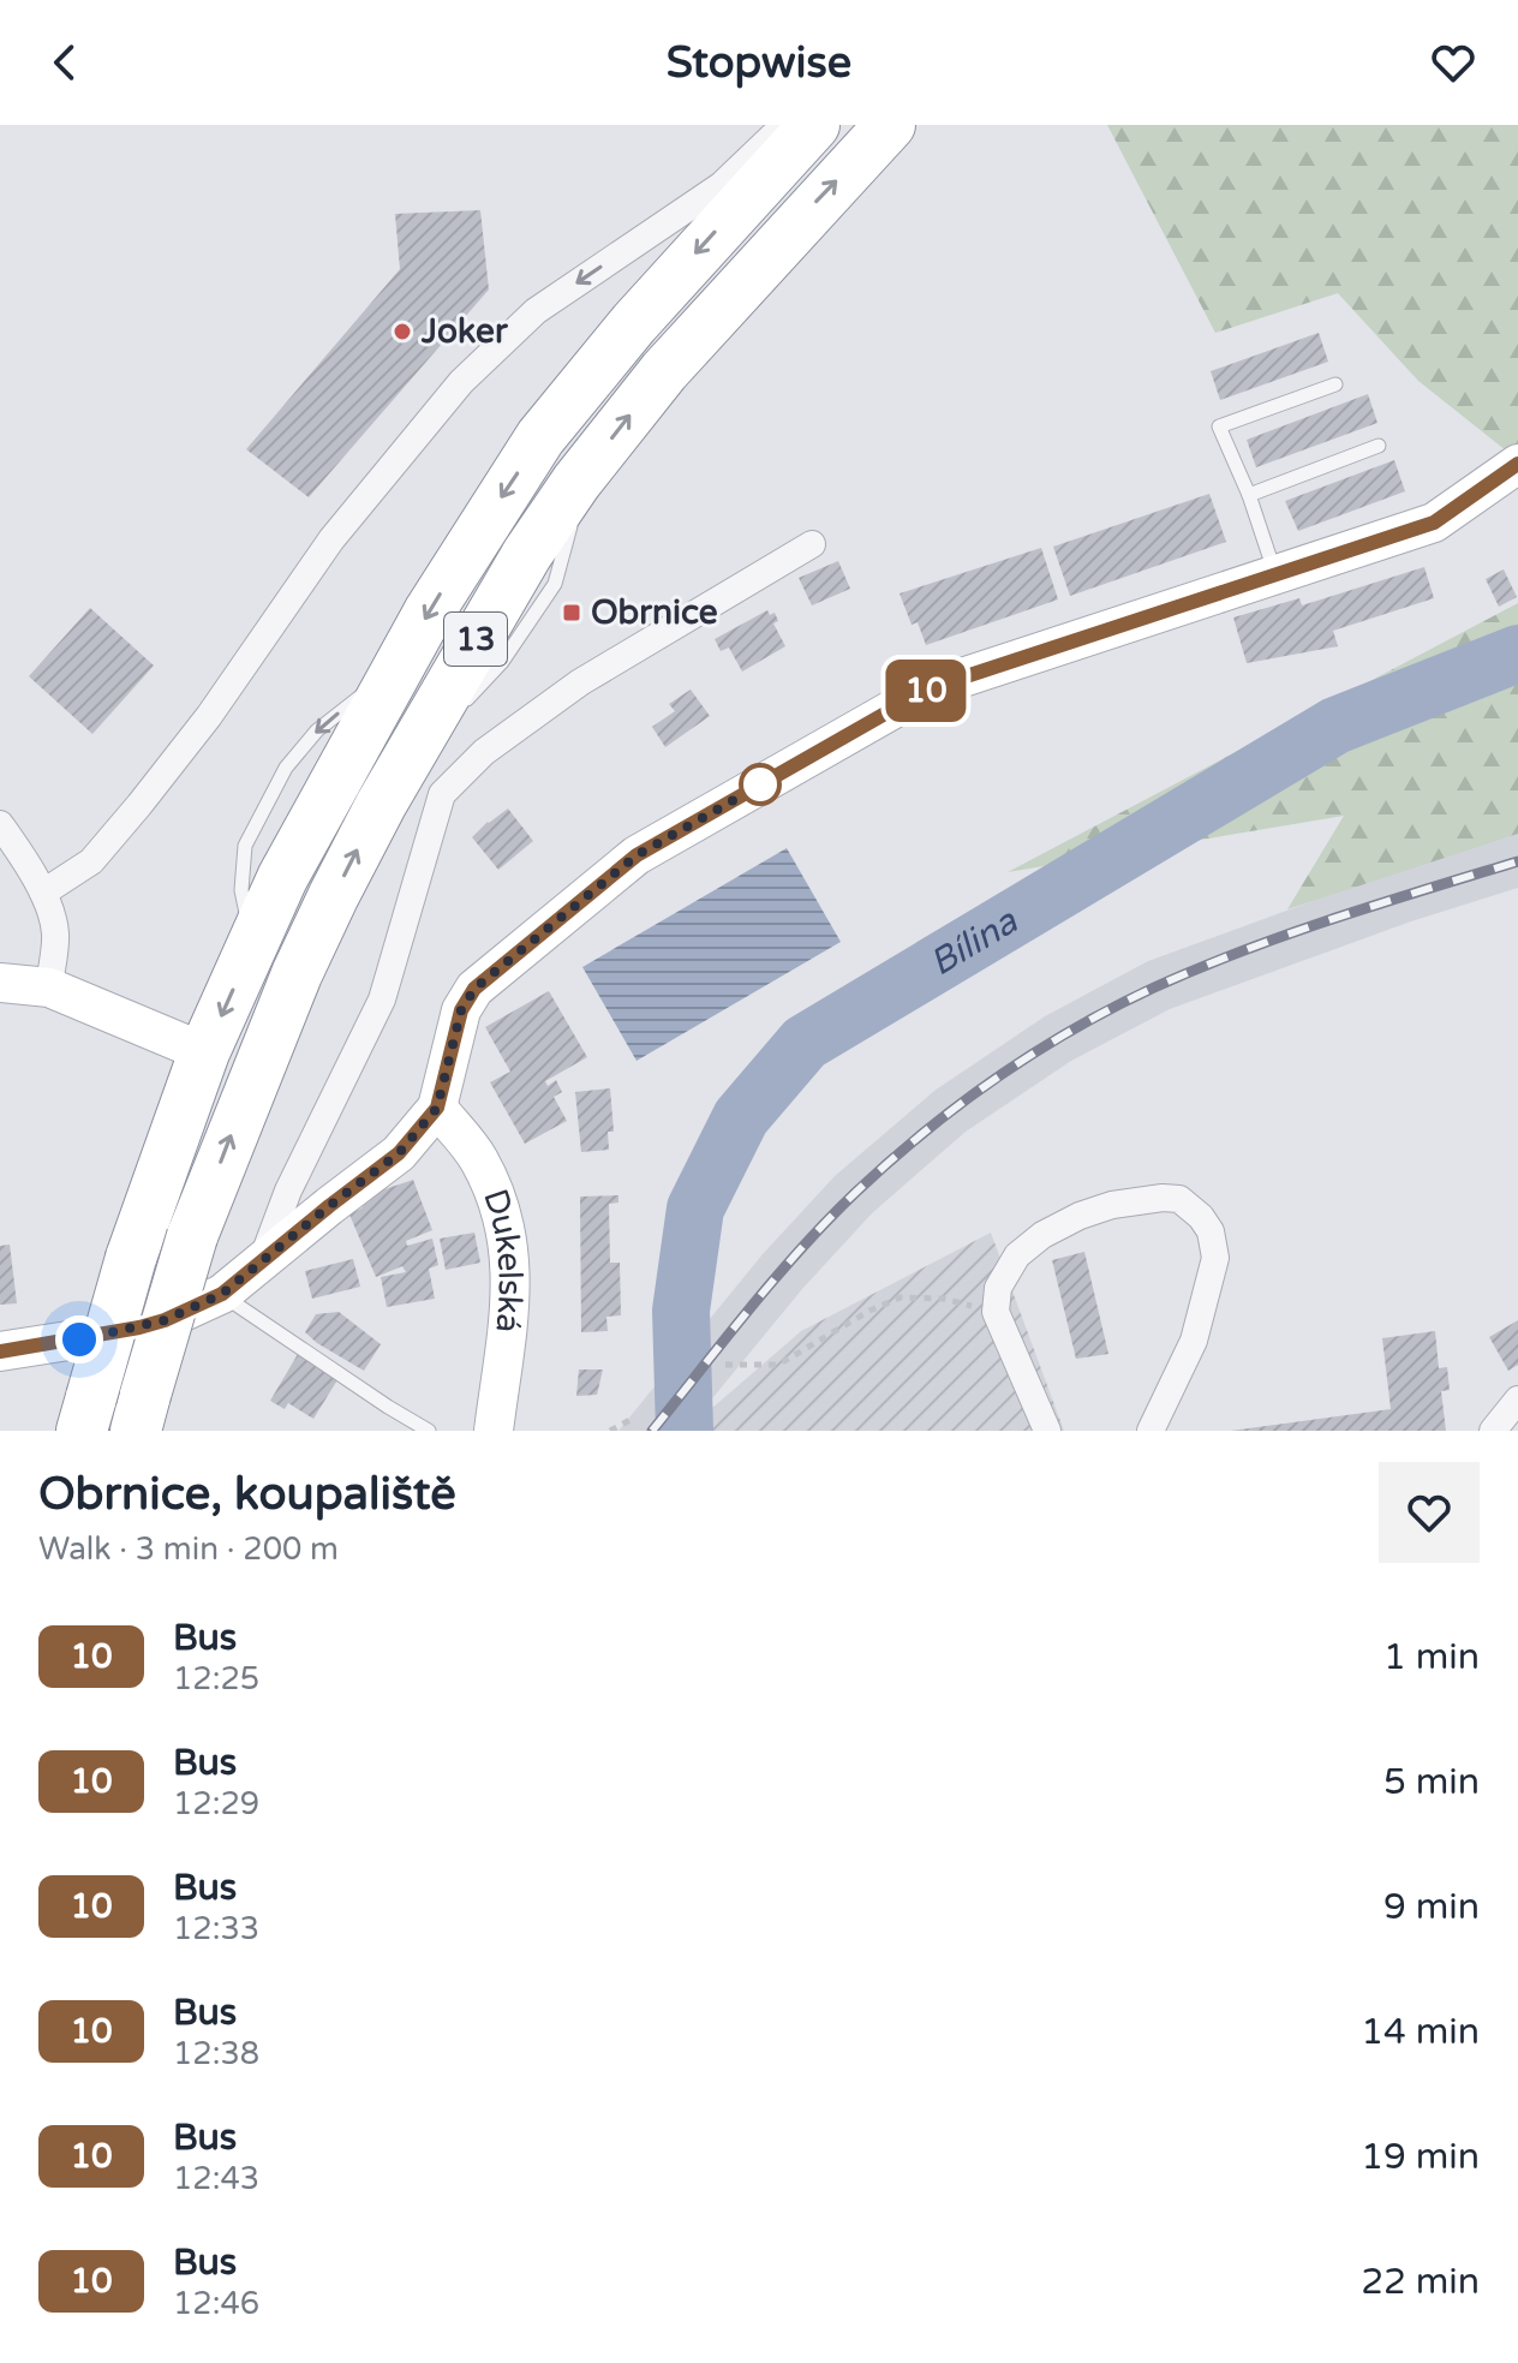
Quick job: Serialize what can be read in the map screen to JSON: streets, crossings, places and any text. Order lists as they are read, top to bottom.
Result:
{
  "streets": {
    "highway": ["13"],
    "street": ["Dukelská"]
  },
  "water": ["Bílina"],
  "places": {
    "other": ["Joker"],
    "transit": ["Obrnice"]
  },
  "lines": ["bus line 10"],
  "page": {
    "header": "Stopwise",
    "on_map": "10",
    "heading": ["Obrnice, koupaliště", "Walk · 3 min · 200 m"],
    "list": [
      {
        "mark": "10",
        "name": "Bus",
        "note": "12:25",
        "value": "1 min"
      },
      {
        "mark": "10",
        "name": "Bus",
        "note": "12:29",
        "value": "5 min"
      },
      {
        "mark": "10",
        "name": "Bus",
        "note": "12:33",
        "value": "9 min"
      },
      {
        "mark": "10",
        "name": "Bus",
        "note": "12:38",
        "value": "14 min"
      },
      {
        "mark": "10",
        "name": "Bus",
        "note": "12:43",
        "value": "19 min"
      },
      {
        "mark": "10",
        "name": "Bus",
        "note": "12:46",
        "value": "22 min"
      }
    ]
  }
}
